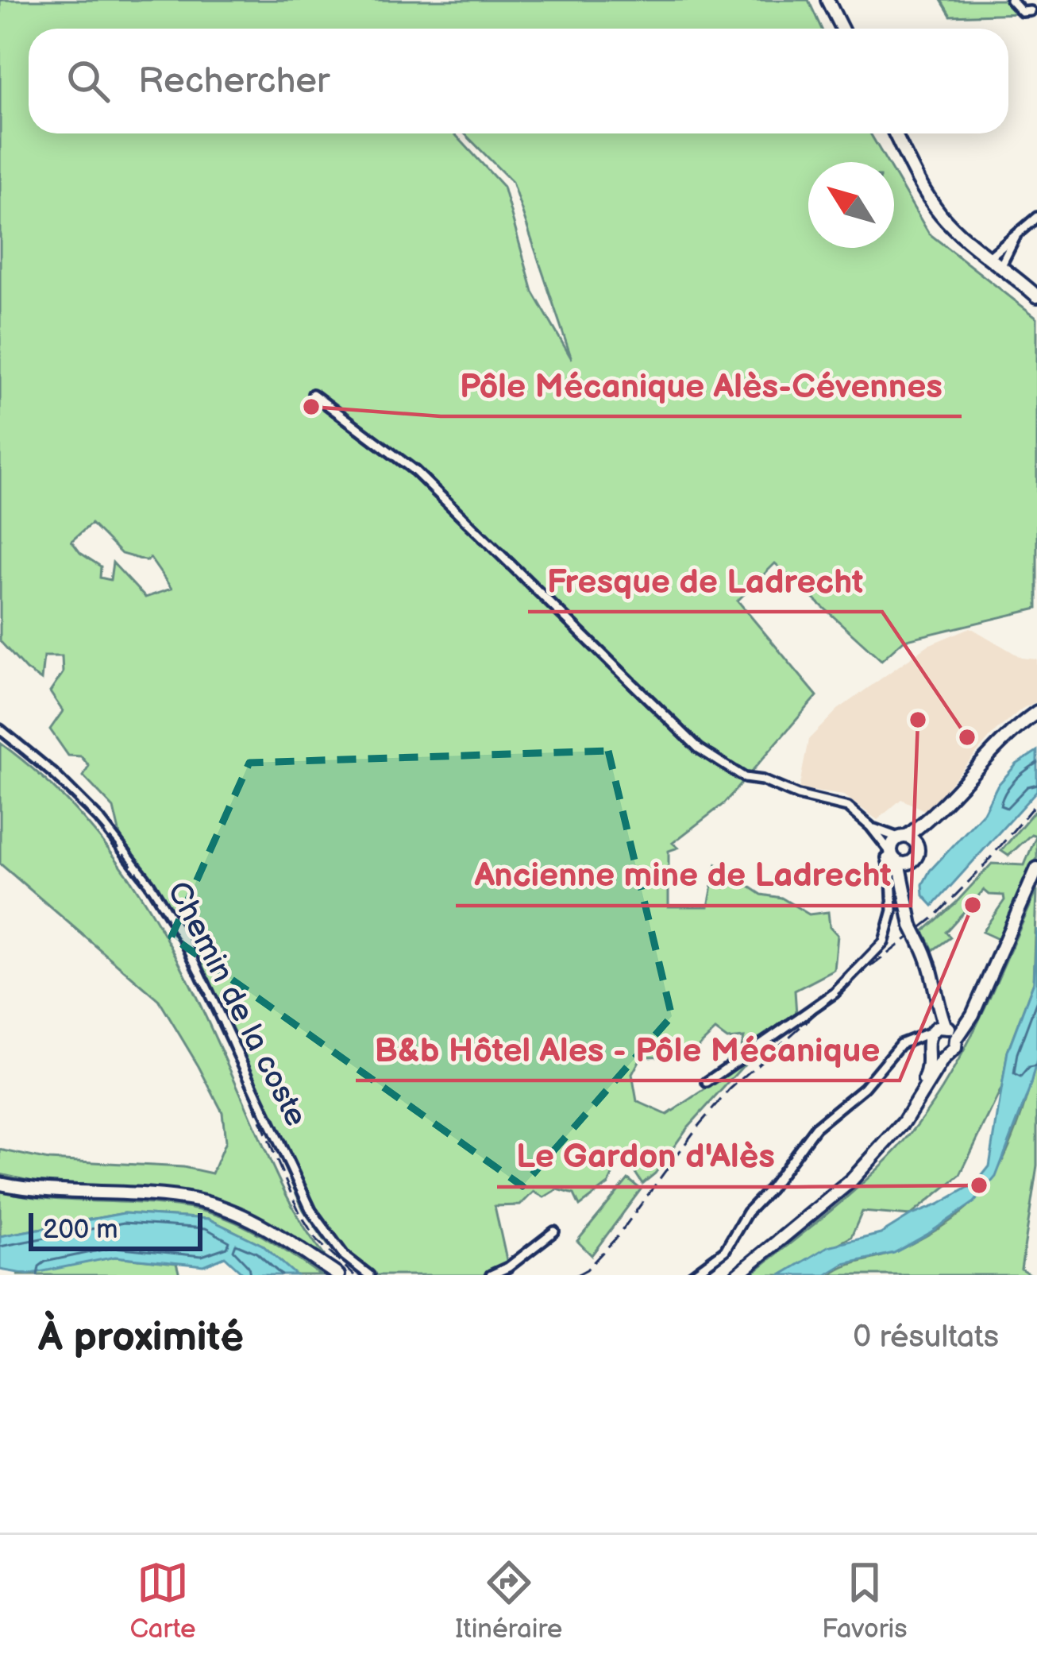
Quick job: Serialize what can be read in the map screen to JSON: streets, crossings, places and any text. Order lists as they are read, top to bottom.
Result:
{
  "streets": {
    "street": ["Chemin de la coste"]
  },
  "places": [
    "Pôle Mécanique Alès-Cévennes",
    "Ancienne mine de Ladrecht",
    "Fresque de Ladrecht",
    "B&b Hôtel Ales - Pôle Mécanique",
    "Le Gardon d'Alès"
  ],
  "scale_bar": "200 m",
  "north": "top left",
  "page": {
    "search": "Rechercher",
    "scale": "200 m",
    "heading": ["À proximité", "0 résultats"],
    "nav": ["Carte", "Itinéraire", "Favoris"]
  }
}
